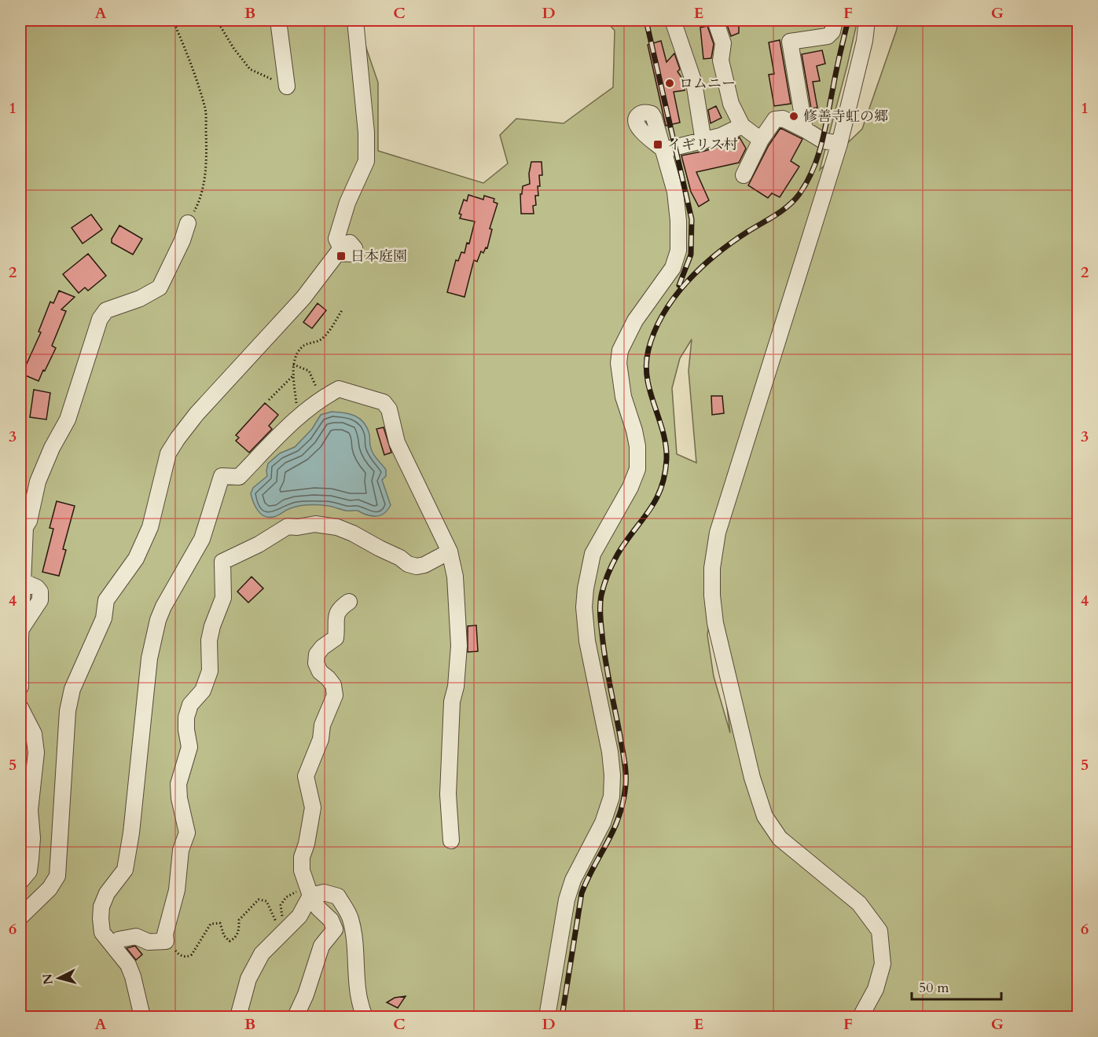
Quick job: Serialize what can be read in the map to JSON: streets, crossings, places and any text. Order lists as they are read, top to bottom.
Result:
{
  "places": {
    "other": ["ロムニー", "修善寺虹の郷"],
    "transit": ["イギリス村", "日本庭園"]
  },
  "scale_bar": "50 m",
  "north": "left",
  "grid": {
    "columns": [
      "A",
      "B",
      "C",
      "D",
      "E",
      "F",
      "G"
    ],
    "rows": [
      "1",
      "2",
      "3",
      "4",
      "5",
      "6"
    ]
  }
}
